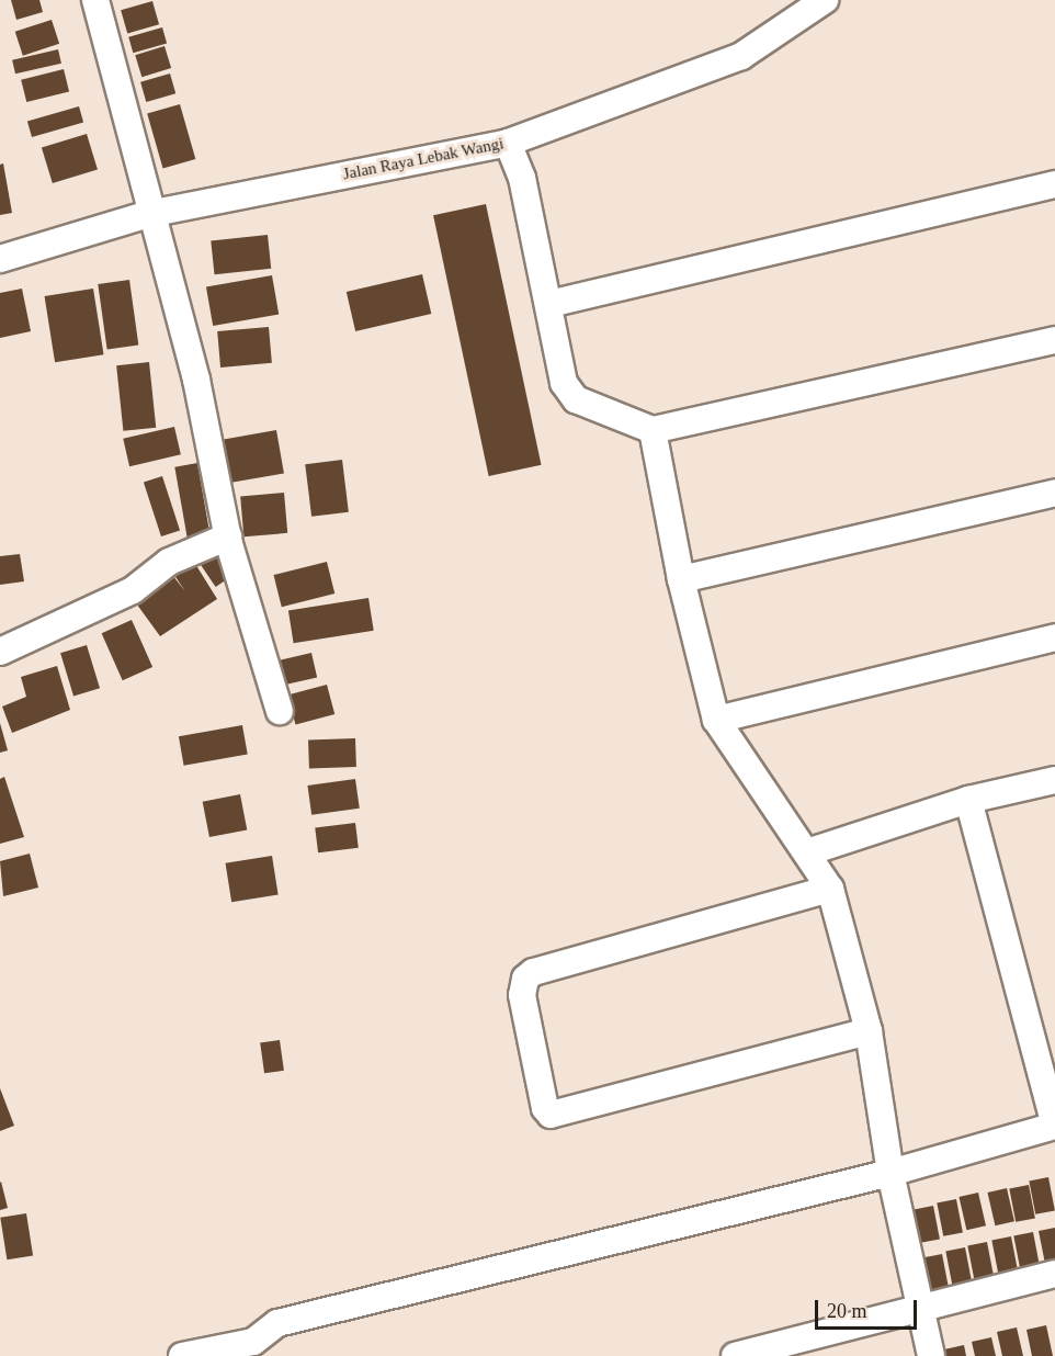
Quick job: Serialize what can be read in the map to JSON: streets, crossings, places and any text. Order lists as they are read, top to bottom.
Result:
{
  "streets": {
    "street": ["Jalan Raya Lebak Wangi"]
  },
  "scale_bar": "20 m"
}
